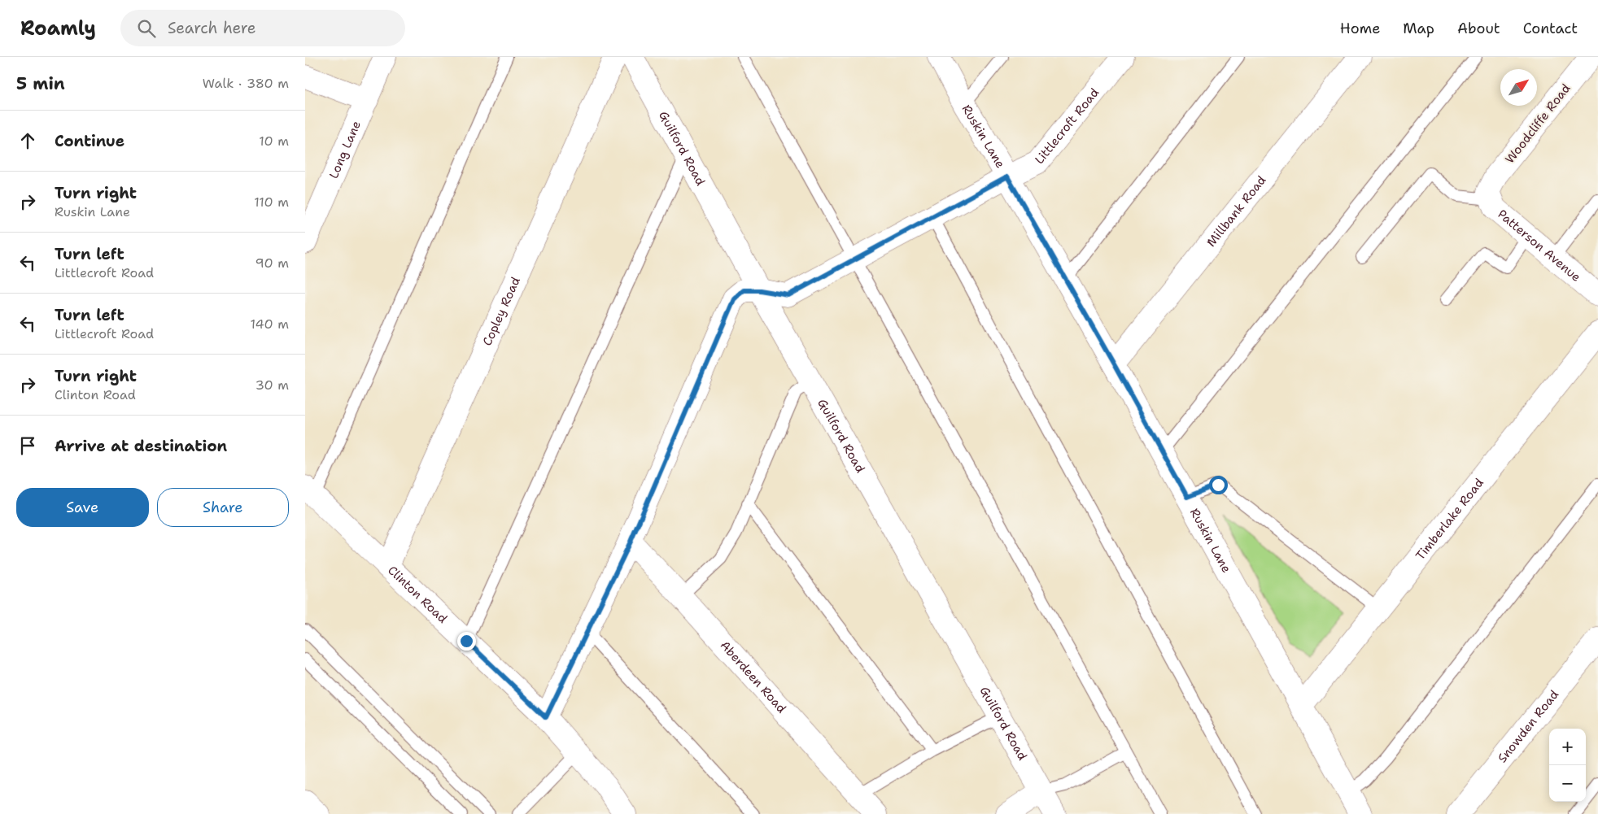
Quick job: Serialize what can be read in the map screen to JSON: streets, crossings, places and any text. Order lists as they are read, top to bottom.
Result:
{
  "streets": {
    "street": [
      "Woodcliffe Road",
      "Littlecroft Road",
      "Ruskin Lane",
      "Guilford Road",
      "Long Lane",
      "Millbank Road",
      "Patterson Avenue",
      "Copley Road",
      "Timberlake Road",
      "Clinton Road",
      "Aberdeen Road",
      "Snowden Road"
    ]
  },
  "crossings": [
    ["Woodcliffe Road", "Patterson Avenue"],
    ["Littlecroft Road", "Ruskin Lane"],
    ["Littlecroft Road", "Guilford Road"],
    ["Littlecroft Road", "Clinton Road"],
    ["Littlecroft Road", "Aberdeen Road"],
    ["Ruskin Lane", "Millbank Road"],
    ["Ruskin Lane", "Timberlake Road"],
    ["Copley Road", "Clinton Road"]
  ],
  "north": "top right",
  "page": {
    "header": "Roamly",
    "search": "Search here",
    "nav": [
      "Home",
      "Map",
      "About",
      "Contact"
    ],
    "heading": ["5 min", "Walk · 380 m"],
    "list": [
      ["Continue", "10 m"],
      ["Turn right", "Ruskin Lane", "110 m"],
      ["Turn left", "Littlecroft Road", "90 m"],
      ["Turn left", "Littlecroft Road", "140 m"],
      ["Turn right", "Clinton Road", "30 m"],
      "Arrive at destination"
    ],
    "buttons": ["Save", "Share"],
    "map_buttons": ["+", "−"]
  }
}
